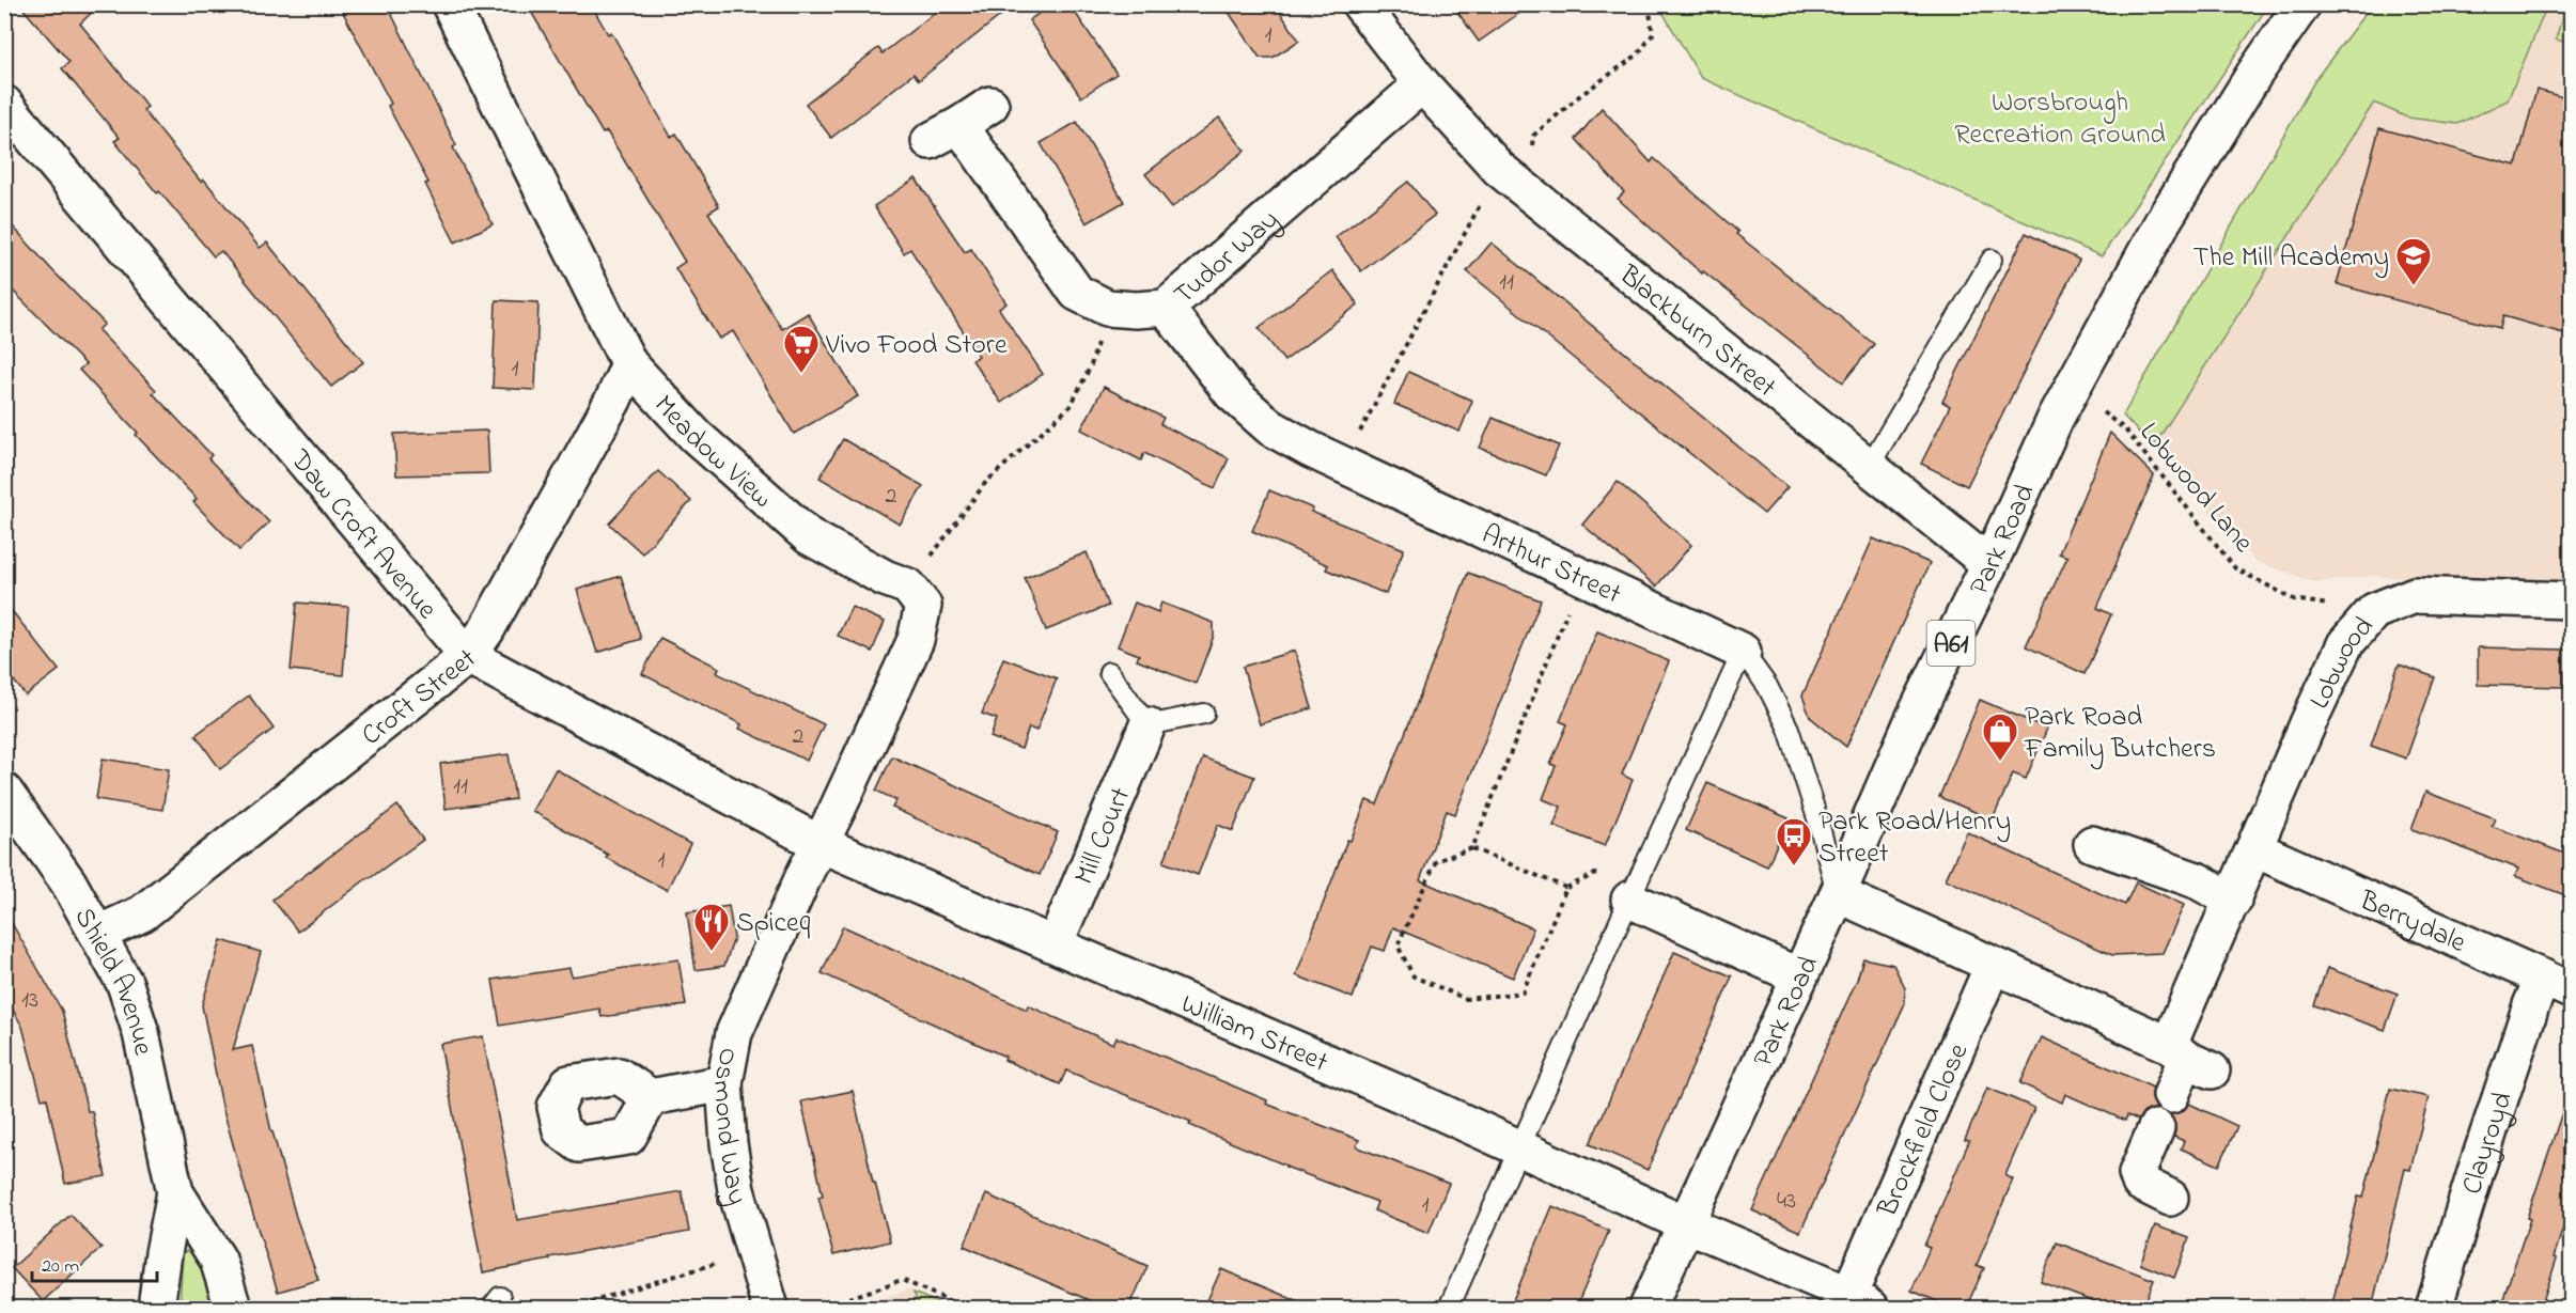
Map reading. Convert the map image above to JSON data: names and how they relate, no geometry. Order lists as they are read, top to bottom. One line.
{"streets":{"main road":["Tudor Way","Blackburn Street","Meadow View","Daw Croft Avenue","Park Road","Arthur Street","A61","Lobwood","Croft Street","Mill Court","Berrydale","Shield Avenue","William Street","Osmond Way","Brockfield Close","Clayroyd"],"path":["Lobwood Lane"]},"crossings":[["Tudor Way","Blackburn Street"],["Tudor Way","Arthur Street"],["Blackburn Street","Park Road"],["Meadow View","Croft Street"],["Lobwood Lane","Park Road"],["Lobwood Lane","Lobwood"],["Daw Croft Avenue","Croft Street"],["Daw Croft Avenue","William Street"],["Daw Croft Avenue","Osmond Way"],["Park Road","Arthur Street"],["Park Road","William Street"],["Park Road","Brockfield Close"],["Lobwood","Berrydale"],["Croft Street","Shield Avenue"],["Mill Court","William Street"],["Berrydale","Clayroyd"],["William Street","Osmond Way"],["William Street","Brockfield Close"]],"parks":["Worsbrough Recreation Ground"],"places":{"school or university":["The Mill Academy"],"supermarket":["Vivo Food Store"],"shop":["Park Road Family Butchers"],"bus stop":["Park Road/Henry Street"],"restaurant":["Spiceq"]},"house_numbers":["1","11","1","2","2","11","1","13","43","1"],"scale_bar":"20 m"}
